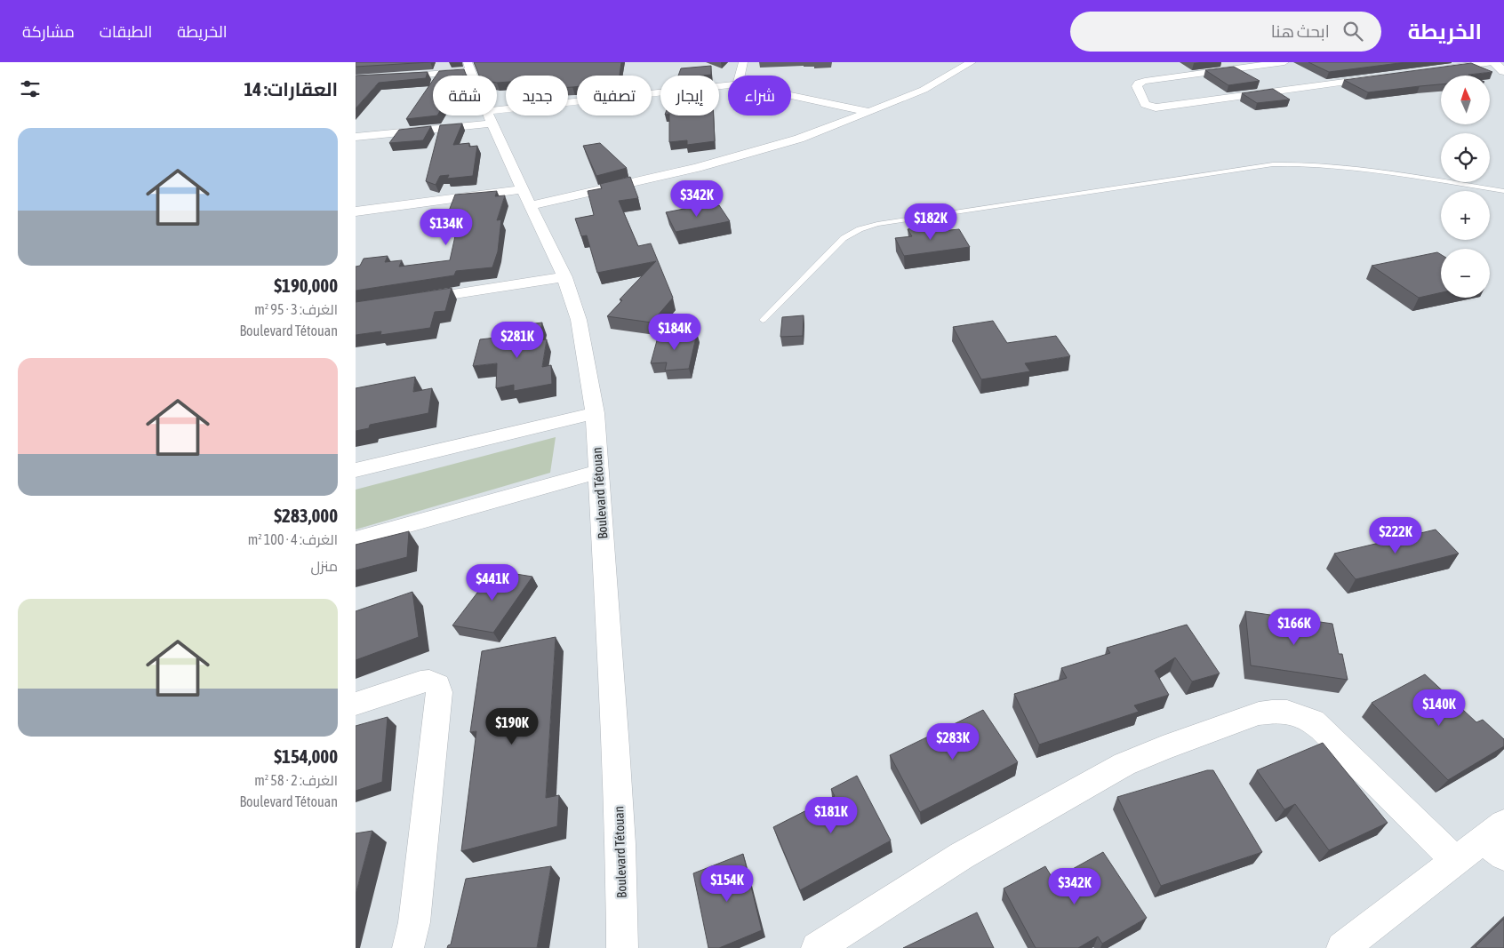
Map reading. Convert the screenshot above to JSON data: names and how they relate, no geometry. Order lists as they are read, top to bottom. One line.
{"streets":{"street":["Boulevard Tétouan"]},"north":"top","page":{"header":"الخريطة","search":"ابحث هنا","nav":["الخريطة","الطبقات","مشاركة"],"heading":"العقارات: 14","map_buttons":["+","−"],"chip":["شراء","إيجار","تصفية","جديد","شقة"],"list":[{"name":"$190,000","note":"الغرف: 3 · 95 m² · Boulevard Tétouan"},{"name":"$283,000","note":"الغرف: 4 · 100 m² · منزل"},{"name":"$154,000","note":"الغرف: 2 · 58 m² · Boulevard Tétouan"}],"price":["$342K","$182K","$134K","$184K","$281K","$222K","$441K","$166K","$140K","$190K","$283K","$181K","$154K","$342K"]}}
